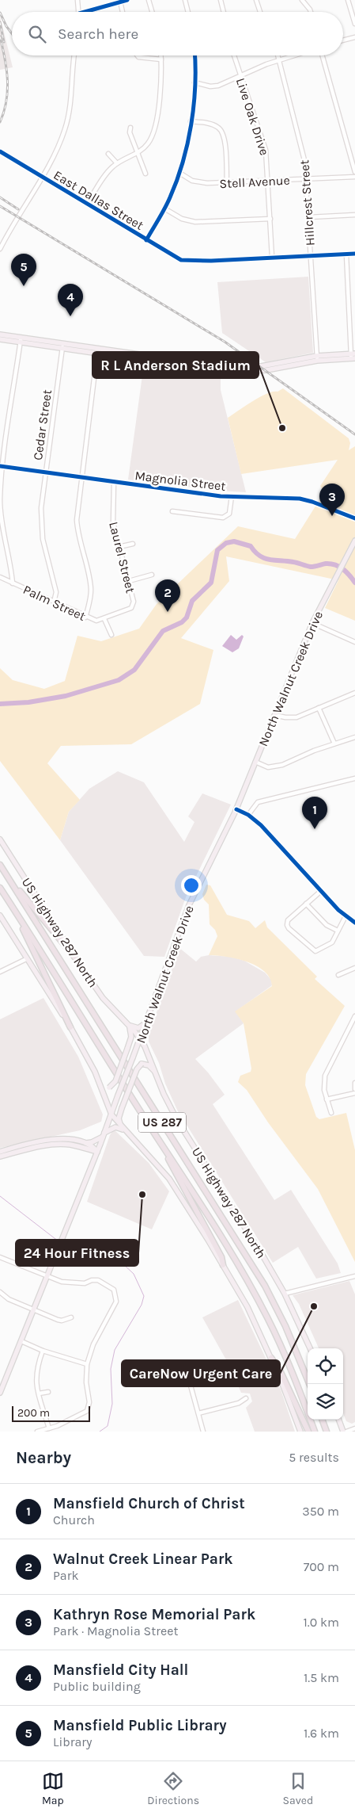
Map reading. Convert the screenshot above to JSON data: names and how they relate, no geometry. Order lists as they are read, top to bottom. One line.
{"streets":{"highway":["US 287"],"main road":["North Walnut Creek Drive","US Highway 287 North"],"street":["Live Oak Drive","Stell Avenue","East Dallas Street","Hillcrest Street","Cedar Street","Magnolia Street","Laurel Street","Palm Street"]},"crossings":[["Live Oak Drive","Stell Avenue"],["Live Oak Drive","East Dallas Street"],["Stell Avenue","Hillcrest Street"],["East Dallas Street","Hillcrest Street"],["Cedar Street","Magnolia Street"],["Cedar Street","Palm Street"],["Magnolia Street","Laurel Street"],["Laurel Street","Palm Street"],["North Walnut Creek Drive","US Highway 287 North"]],"places":["R L Anderson Stadium","24 Hour Fitness","CareNow Urgent Care"],"scale_bar":"200 m","page":{"search":"Search here","pins":["5","4","3","2","1"],"scale":"200 m","heading":["Nearby","5 results"],"list":[{"mark":"1","name":"Mansfield Church of Christ","note":"Church","value":"350 m"},{"mark":"2","name":"Walnut Creek Linear Park","note":"Park","value":"700 m"},{"mark":"3","name":"Kathryn Rose Memorial Park","note":"Park · Magnolia Street","value":"1.0 km"},{"mark":"4","name":"Mansfield City Hall","note":"Public building","value":"1.5 km"},{"mark":"5","name":"Mansfield Public Library","note":"Library","value":"1.6 km"}],"nav":["Map","Directions","Saved"]}}
